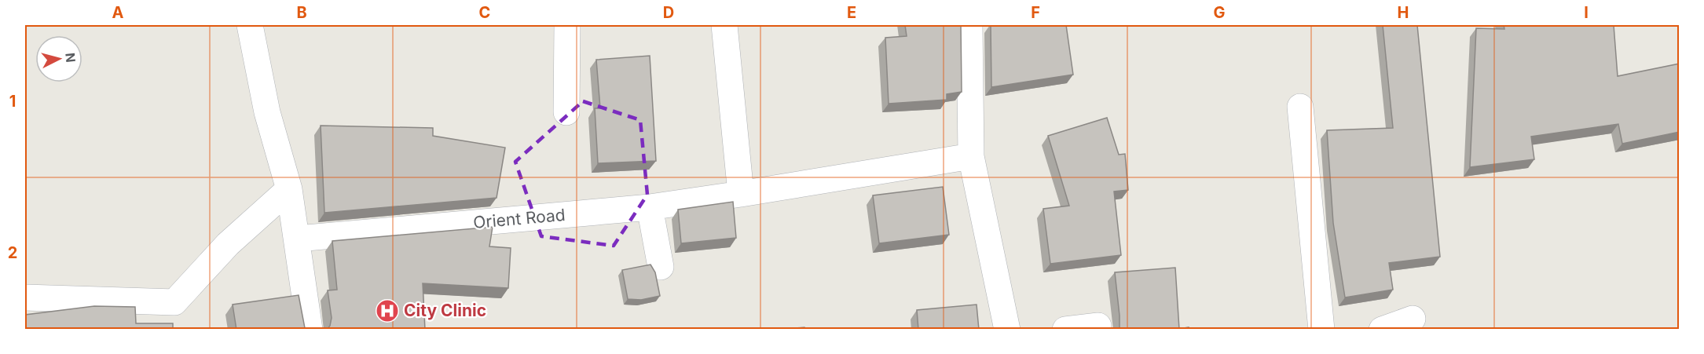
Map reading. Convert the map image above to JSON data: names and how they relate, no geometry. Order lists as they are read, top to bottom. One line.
{"streets":{"street":["Orient Road"]},"places":{"hospital":["City Clinic"]},"north":"right","grid":{"columns":["A","B","C","D","E","F","G","H","I"],"rows":["1","2"]}}
